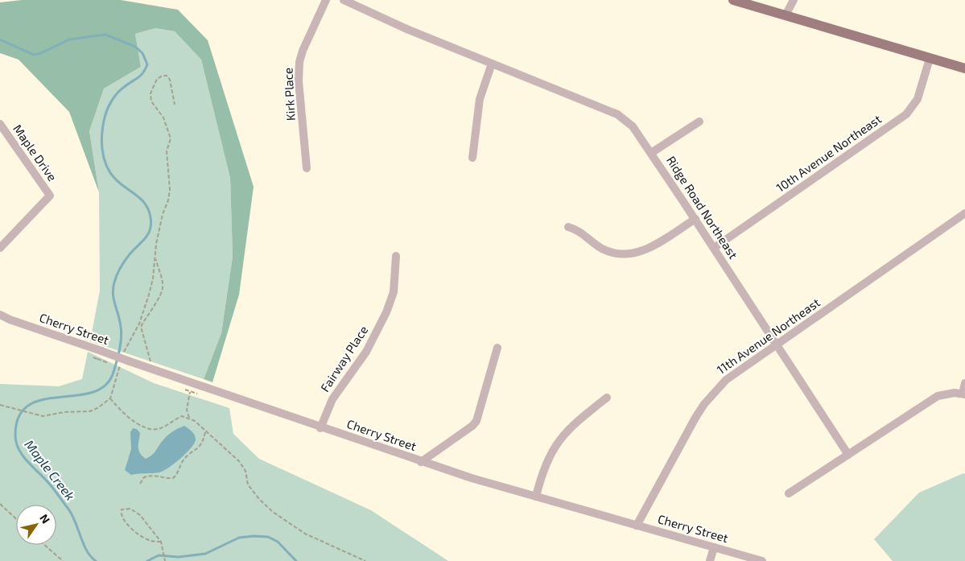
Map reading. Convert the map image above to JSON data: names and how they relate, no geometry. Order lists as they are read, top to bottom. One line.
{"streets":{"street":["Kirk Place","Maple Drive","10th Avenue Northeast","Ridge Road Northeast","Cherry Street","11th Avenue Northeast","Fairway Place"]},"crossings":[["10th Avenue Northeast","Ridge Road Northeast"],["Ridge Road Northeast","11th Avenue Northeast"],["Cherry Street","11th Avenue Northeast"],["Cherry Street","Fairway Place"]],"water":["Maple Creek"],"north":"top right"}
